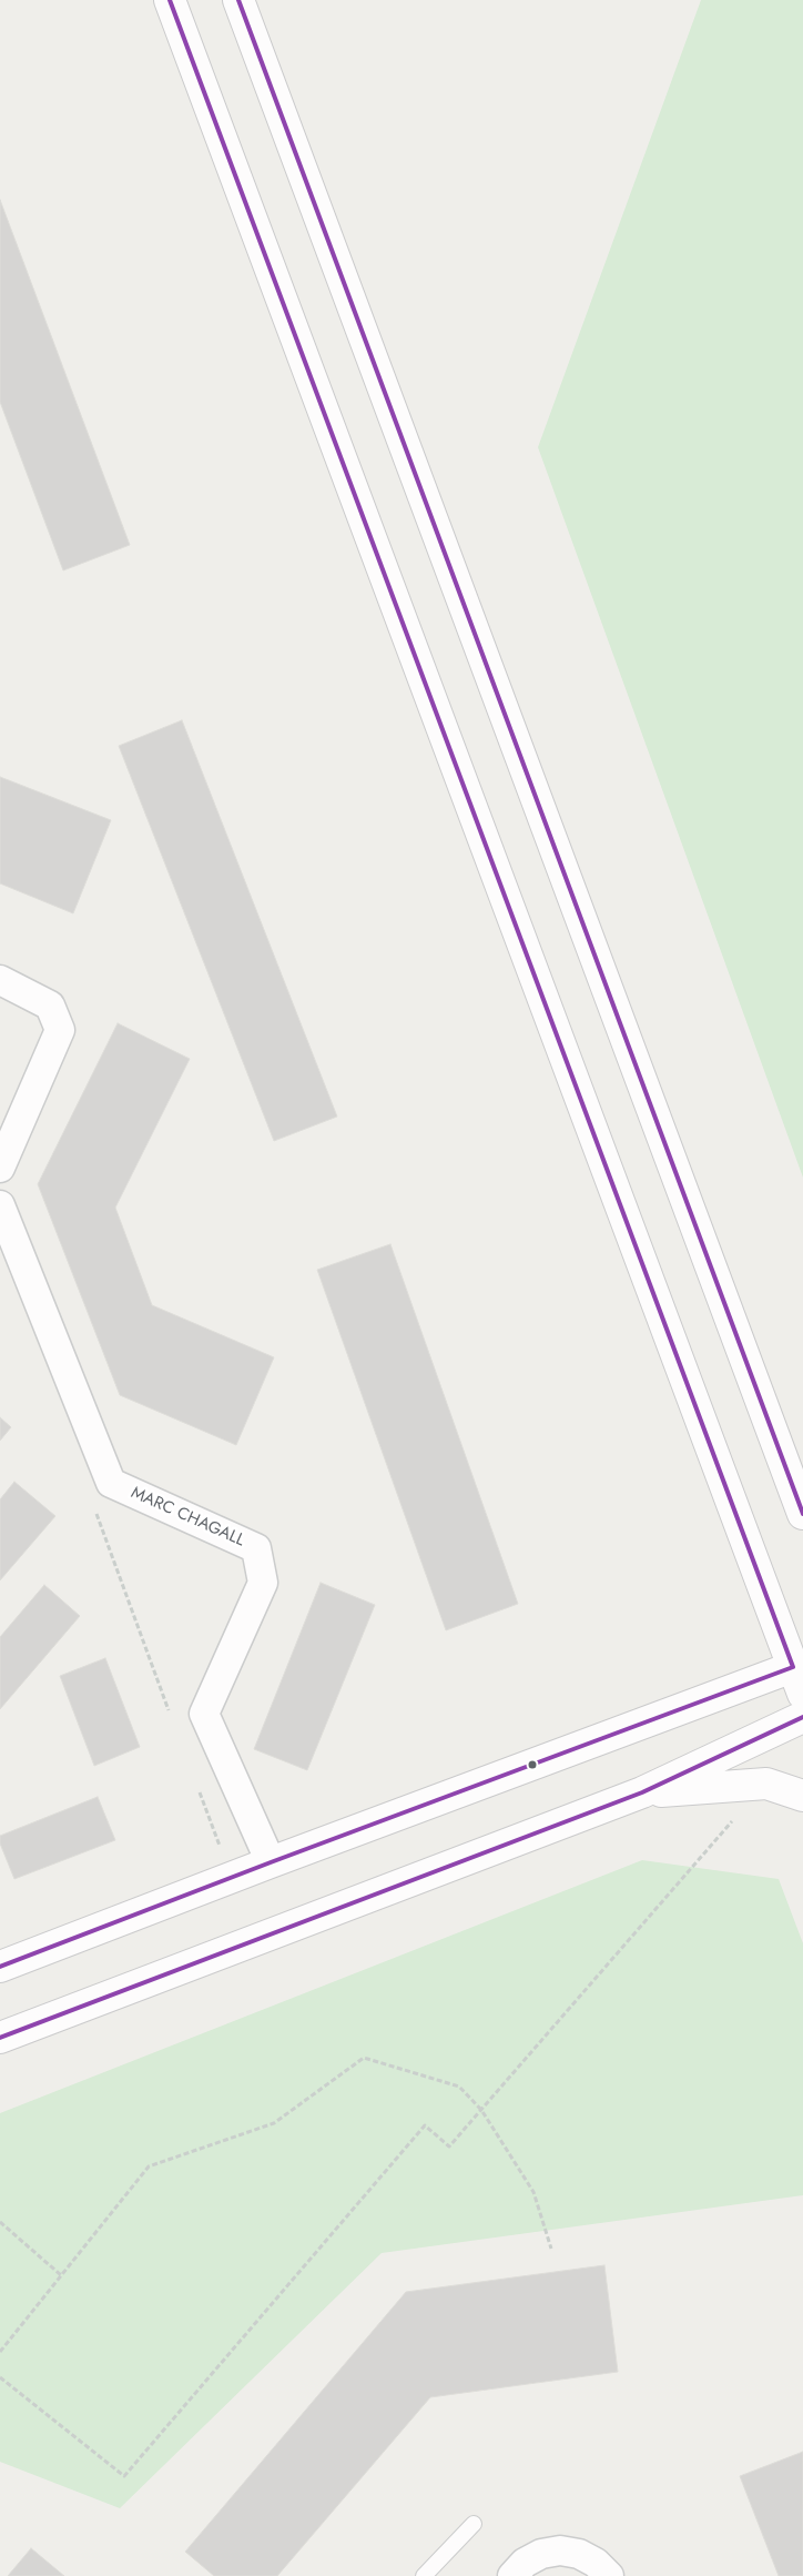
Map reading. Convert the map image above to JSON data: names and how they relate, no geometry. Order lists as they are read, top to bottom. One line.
{"streets":{"street":["MARC CHAGALL"]}}
